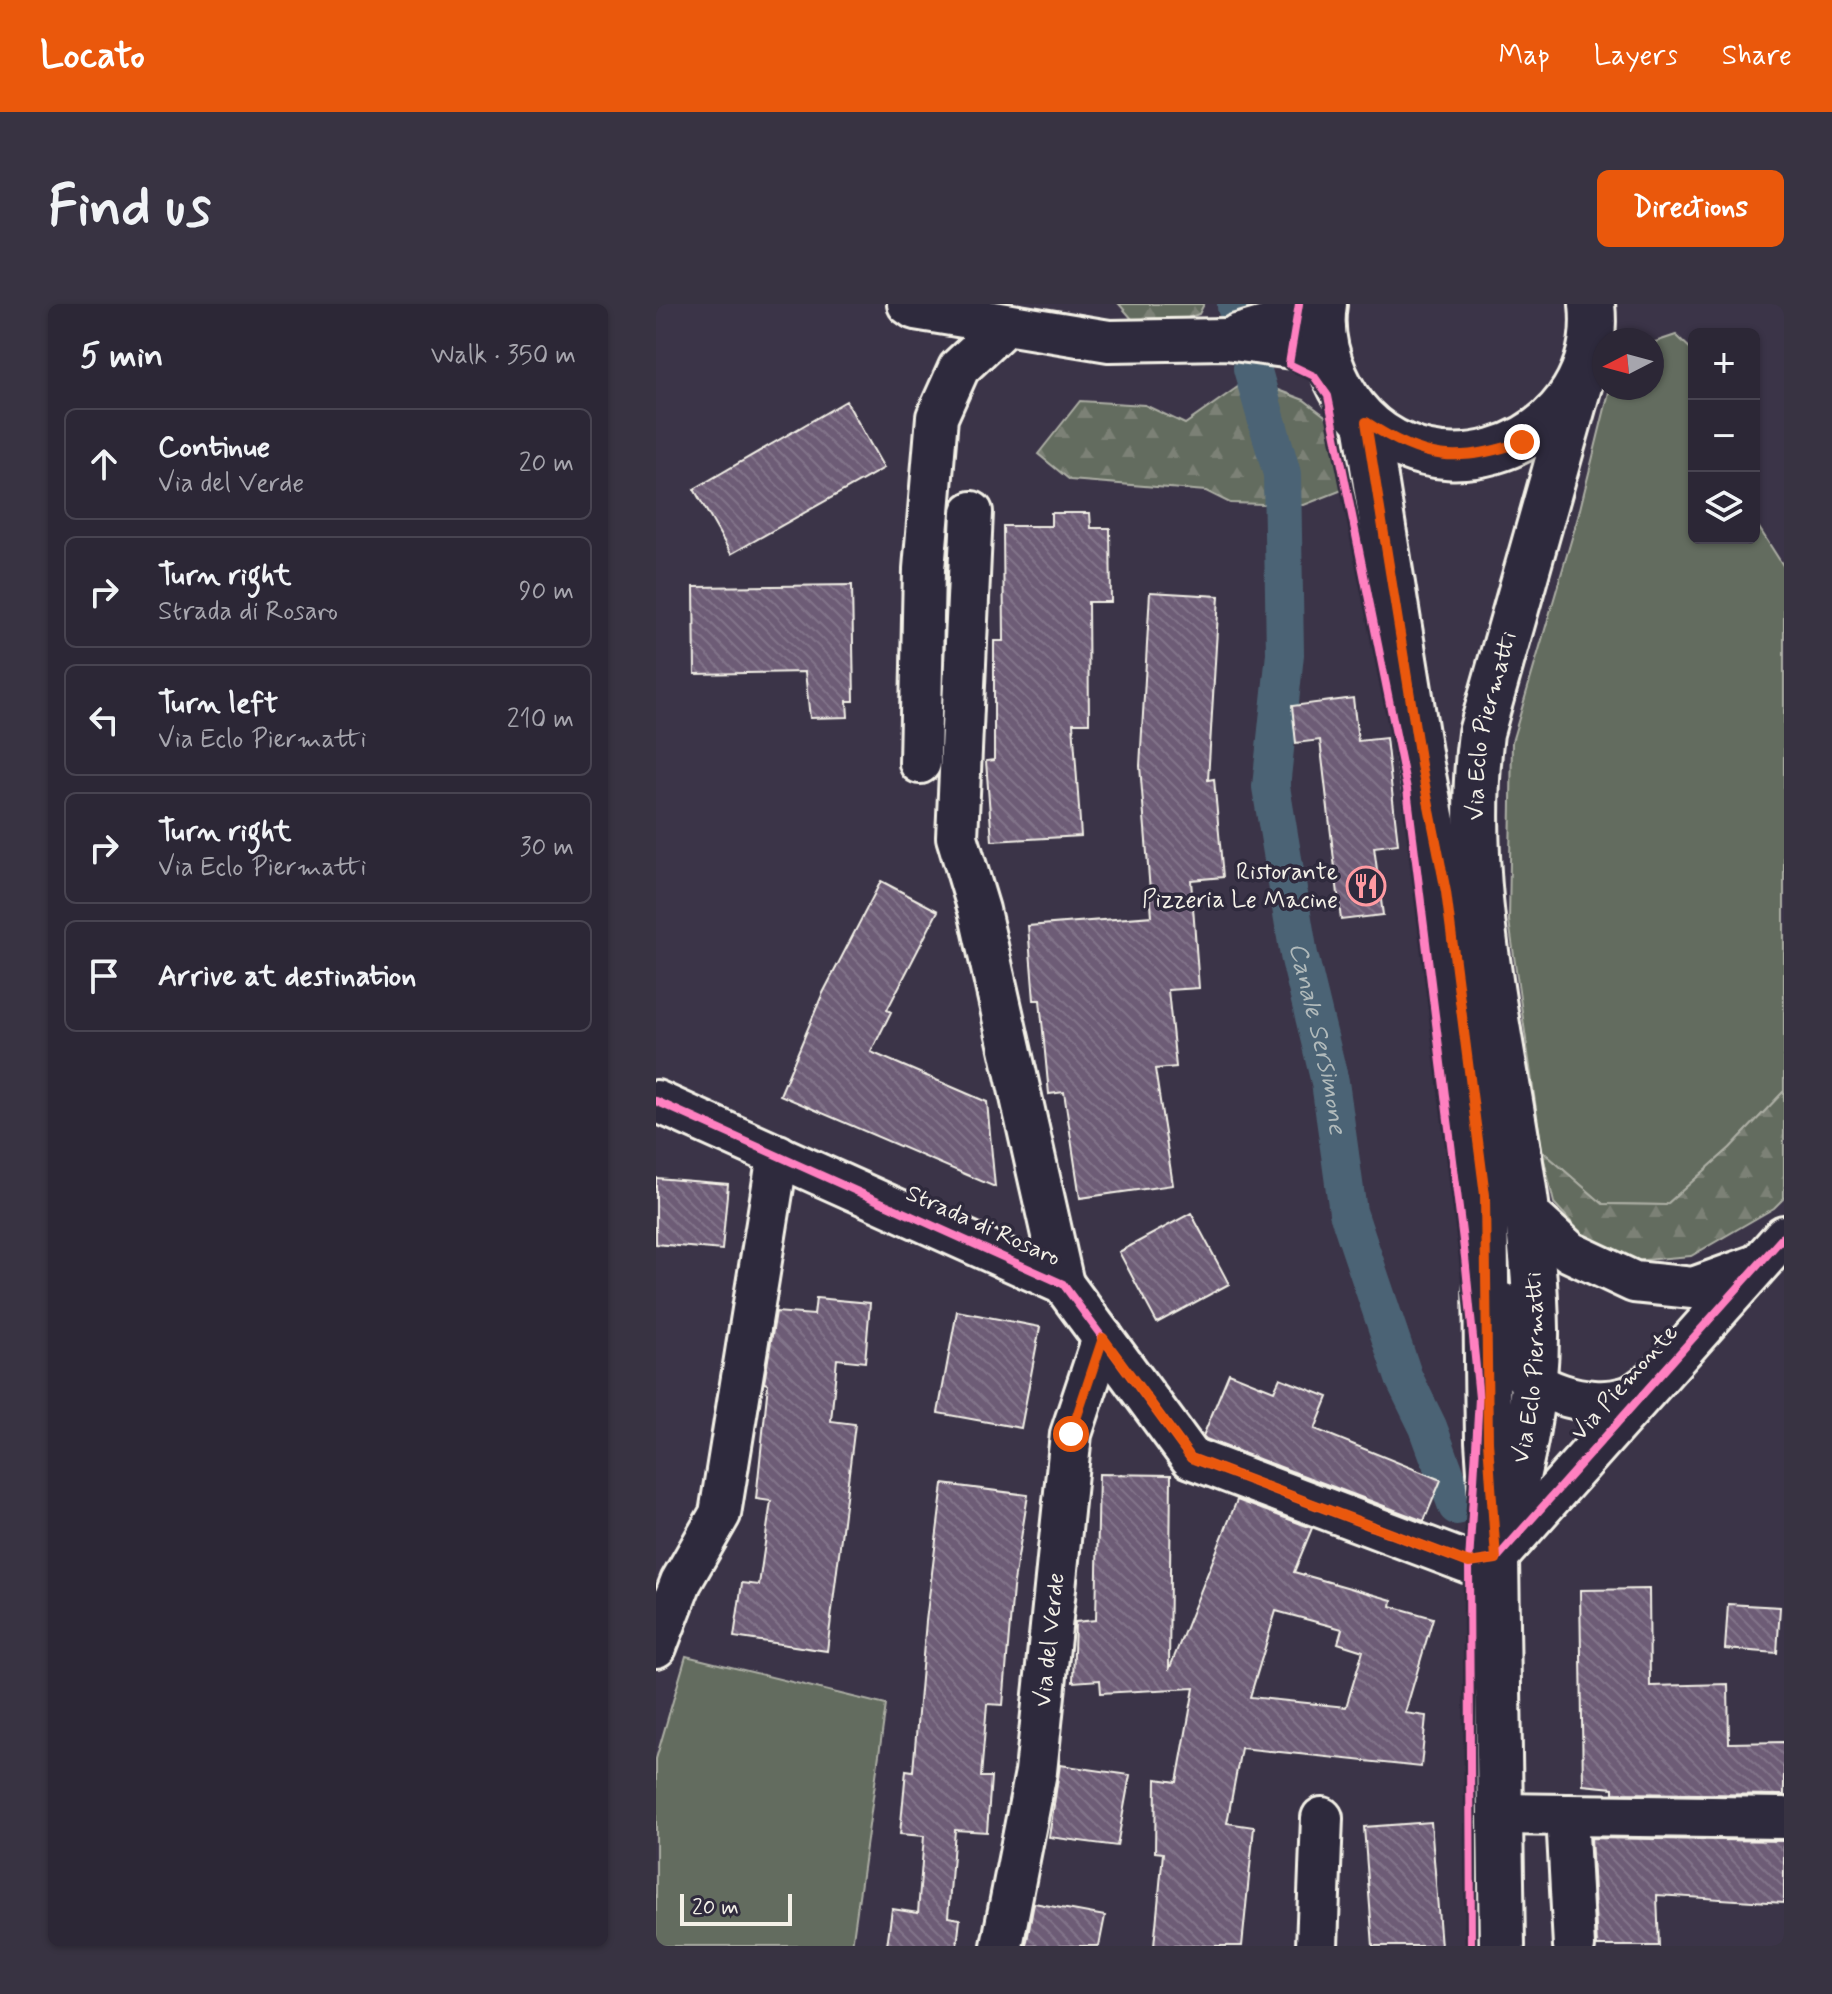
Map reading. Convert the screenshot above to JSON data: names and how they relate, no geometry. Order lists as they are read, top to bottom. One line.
{"streets":{"main road":["Via Eclo Piermatti"],"street":["Strada di Rosaro","Via Piemonte","Via del Verde"]},"crossings":[["Via Eclo Piermatti","Strada di Rosaro"],["Via Eclo Piermatti","Via Piemonte"],["Strada di Rosaro","Via Piemonte"],["Strada di Rosaro","Via del Verde"]],"water":["Canale Sersimone"],"places":{"restaurant":["Ristorante Pizzeria Le Macine"]},"scale_bar":"20 m","north":"left","page":{"header":"Locato","nav":["Map","Layers","Share"],"buttons":"Directions","title":"Find us","heading":["5 min","Walk · 350 m"],"map_buttons":["+","−"],"list":[["Continue","Via del Verde","20 m"],["Turn right","Strada di Rosaro","90 m"],["Turn left","Via Eclo Piermatti","210 m"],["Turn right","Via Eclo Piermatti","30 m"],"Arrive at destination"],"scale":"20 m"}}
